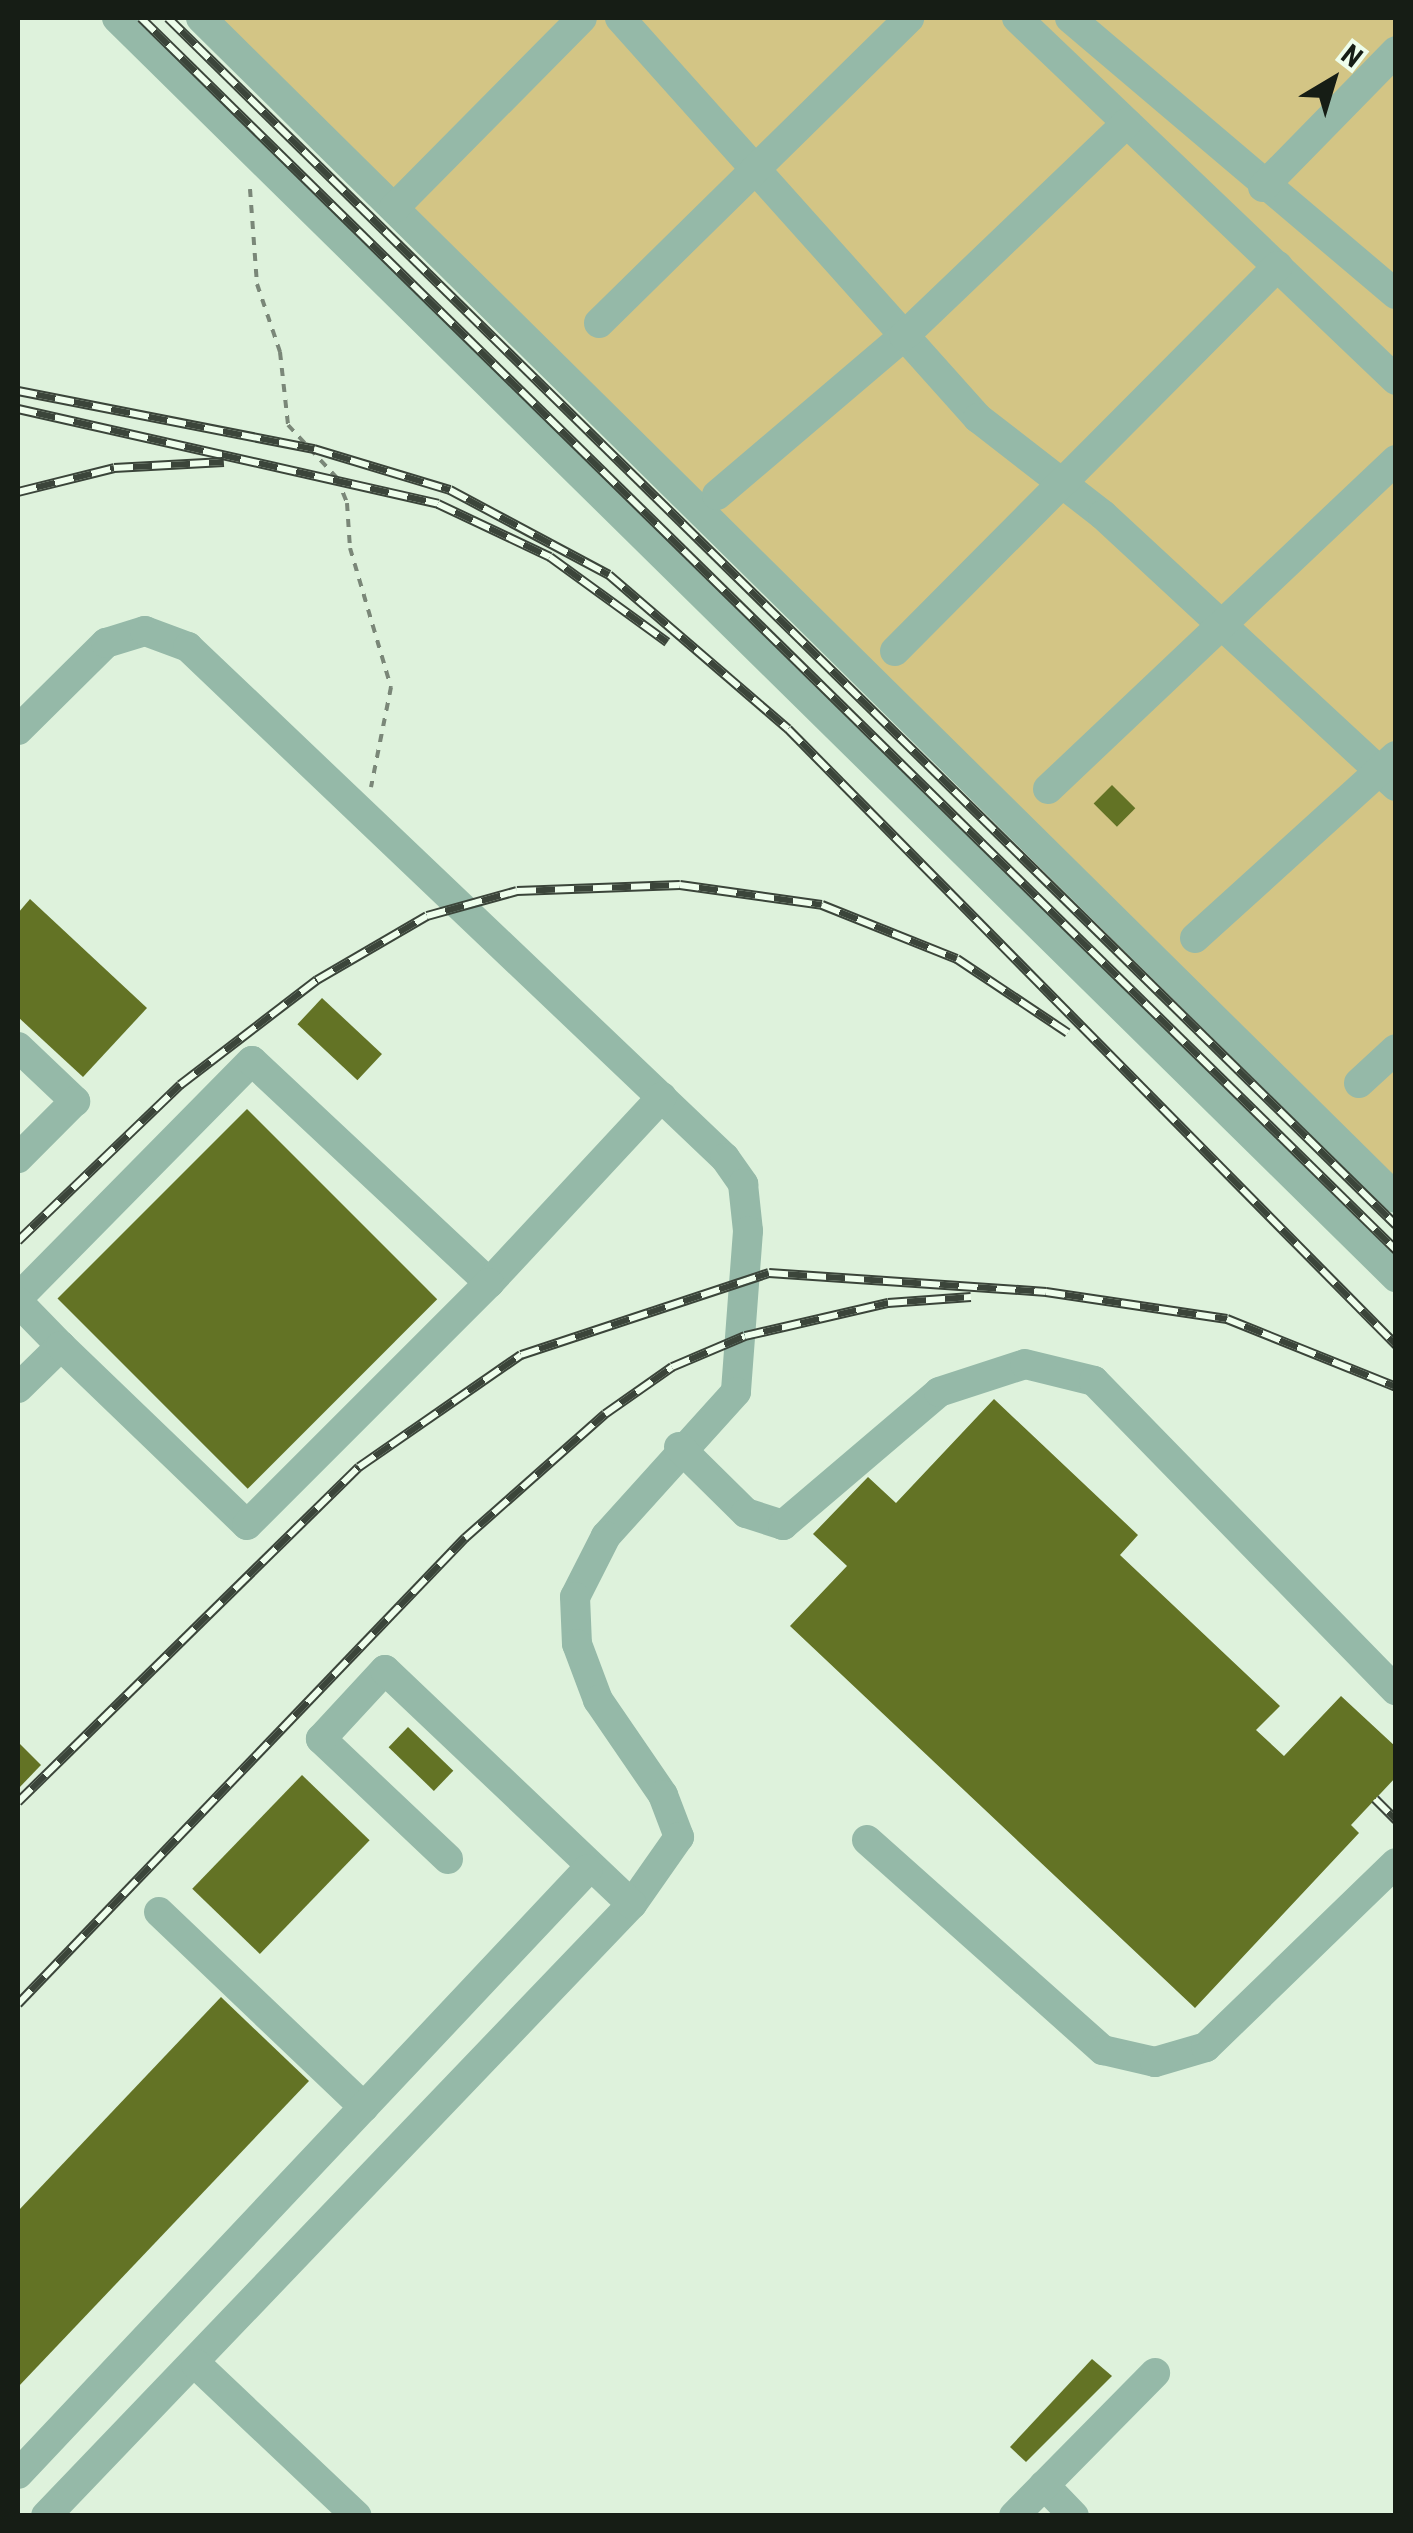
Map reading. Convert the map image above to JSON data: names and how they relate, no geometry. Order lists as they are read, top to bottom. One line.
{"north":"top right"}
